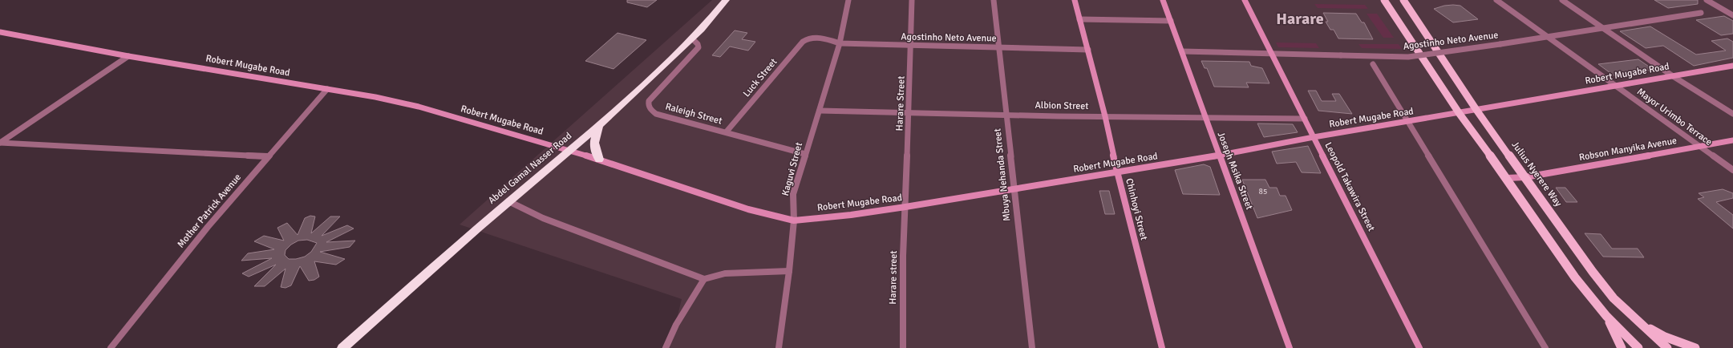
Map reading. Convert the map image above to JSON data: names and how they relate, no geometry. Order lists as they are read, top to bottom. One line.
{"streets":{"highway":["Abdel Gamal Nasser Road"],"main road":["Robert Mugabe Road","Robson Manyika Avenue","Joseph Msika Street","Julius Nyerere Way","Leopold Takawira Street","Chinhoyi Street"],"street":["Agostinho Neto Avenue","Luck Street","Harare Street","Albion Street","Raleigh Street","Mayor Urimbo Terrace","Kaguvi Street","Mbuya Nehanda Street","Mother Patrick Avenue","Harare street"]},"crossings":[["Agostinho Neto Avenue","Luck Street"],["Agostinho Neto Avenue","Harare Street"],["Agostinho Neto Avenue","Mayor Urimbo Terrace"],["Agostinho Neto Avenue","Kaguvi Street"],["Agostinho Neto Avenue","Joseph Msika Street"],["Agostinho Neto Avenue","Mbuya Nehanda Street"],["Agostinho Neto Avenue","Leopold Takawira Street"],["Agostinho Neto Avenue","Chinhoyi Street"],["Robert Mugabe Road","Harare Street"],["Robert Mugabe Road","Mayor Urimbo Terrace"],["Robert Mugabe Road","Abdel Gamal Nasser Road"],["Robert Mugabe Road","Kaguvi Street"],["Robert Mugabe Road","Joseph Msika Street"],["Robert Mugabe Road","Julius Nyerere Way"],["Robert Mugabe Road","Mbuya Nehanda Street"],["Robert Mugabe Road","Leopold Takawira Street"],["Robert Mugabe Road","Chinhoyi Street"],["Robert Mugabe Road","Mother Patrick Avenue"],["Robert Mugabe Road","Harare street"],["Luck Street","Raleigh Street"],["Harare Street","Albion Street"],["Harare Street","Harare street"],["Albion Street","Kaguvi Street"],["Albion Street","Joseph Msika Street"],["Albion Street","Mbuya Nehanda Street"],["Albion Street","Leopold Takawira Street"],["Albion Street","Chinhoyi Street"],["Raleigh Street","Abdel Gamal Nasser Road"],["Raleigh Street","Kaguvi Street"],["Mayor Urimbo Terrace","Robson Manyika Avenue"],["Robson Manyika Avenue","Julius Nyerere Way"]],"districts":["Harare"],"house_numbers":["85"]}
